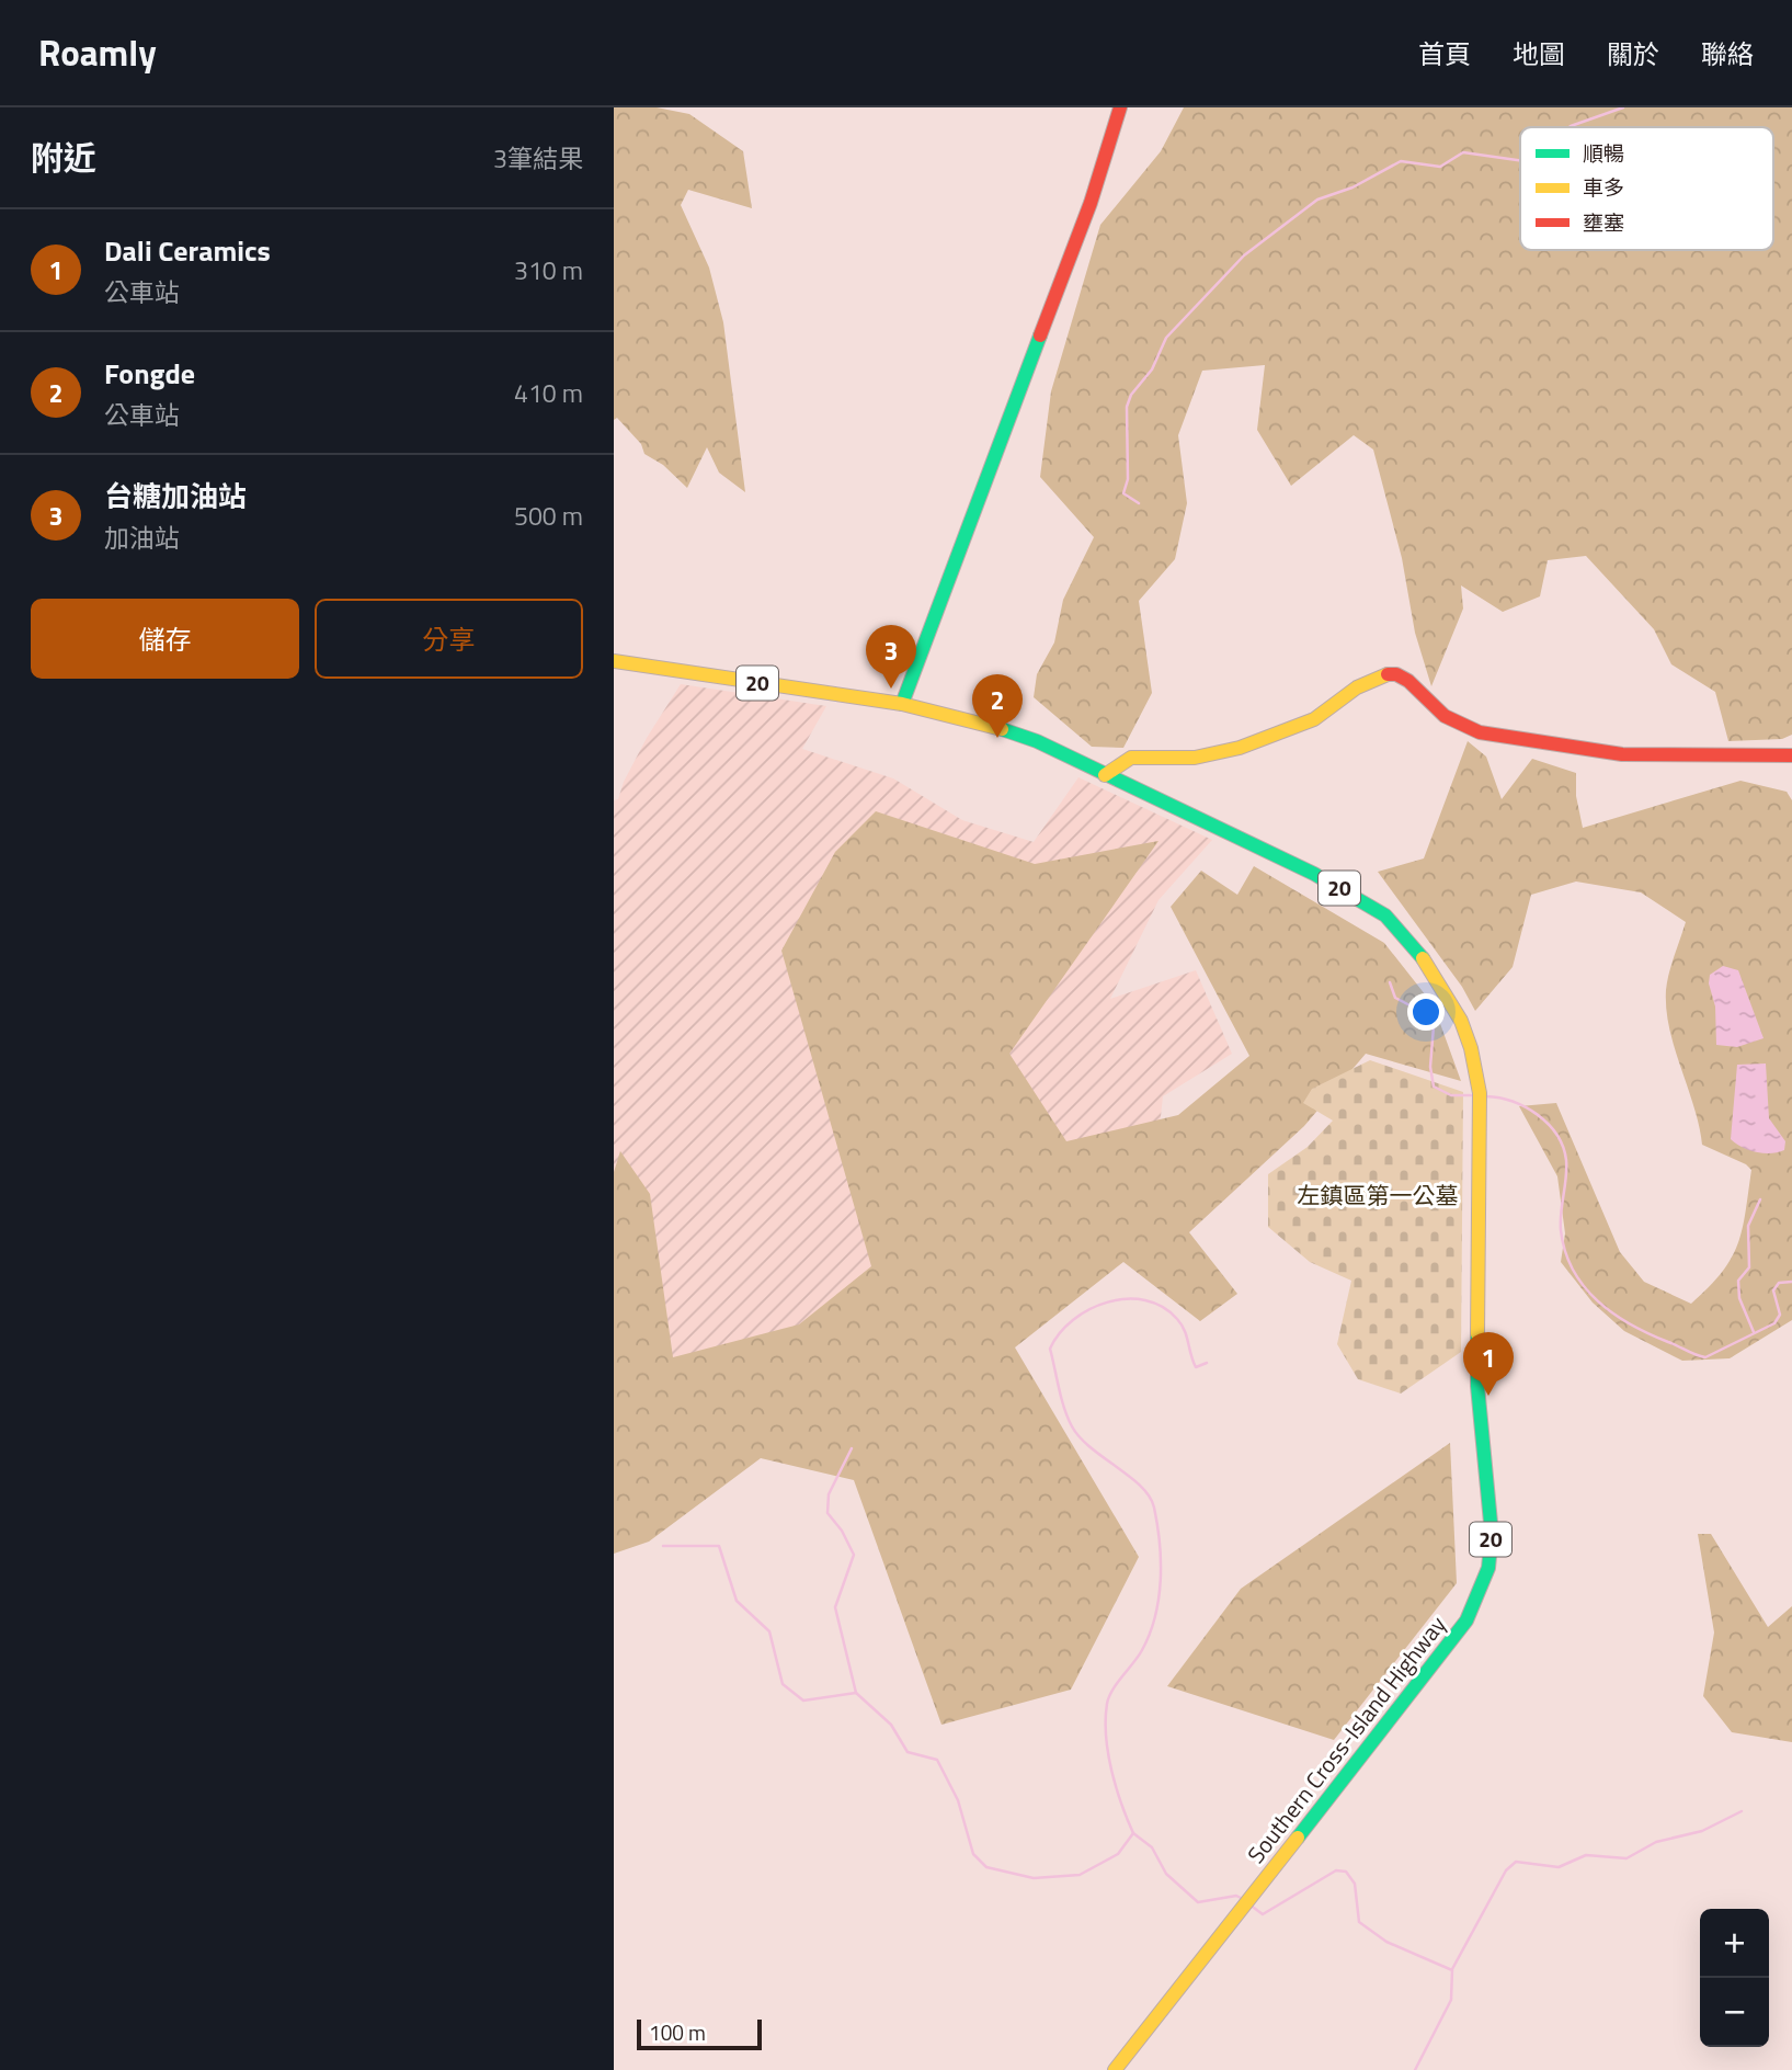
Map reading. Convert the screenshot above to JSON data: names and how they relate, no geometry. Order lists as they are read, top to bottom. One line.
{"streets":{"main road":["20","Southern Cross-Island Highway"]},"parks":["左鎮區第一公墓"],"legend":["順暢","車多","壅塞"],"scale_bar":"100 m","page":{"header":"Roamly","nav":["首頁","地圖","關於","聯絡"],"heading":["附近","3筆結果"],"list":[{"mark":"1","name":"Dali Ceramics","note":"公車站","value":"310 m"},{"mark":"2","name":"Fongde","note":"公車站","value":"410 m"},{"mark":"3","name":"台糖加油站","note":"加油站","value":"500 m"}],"buttons":["儲存","分享"],"pins":["3","2","1"],"map_buttons":["+","−"],"scale":"100 m"}}
